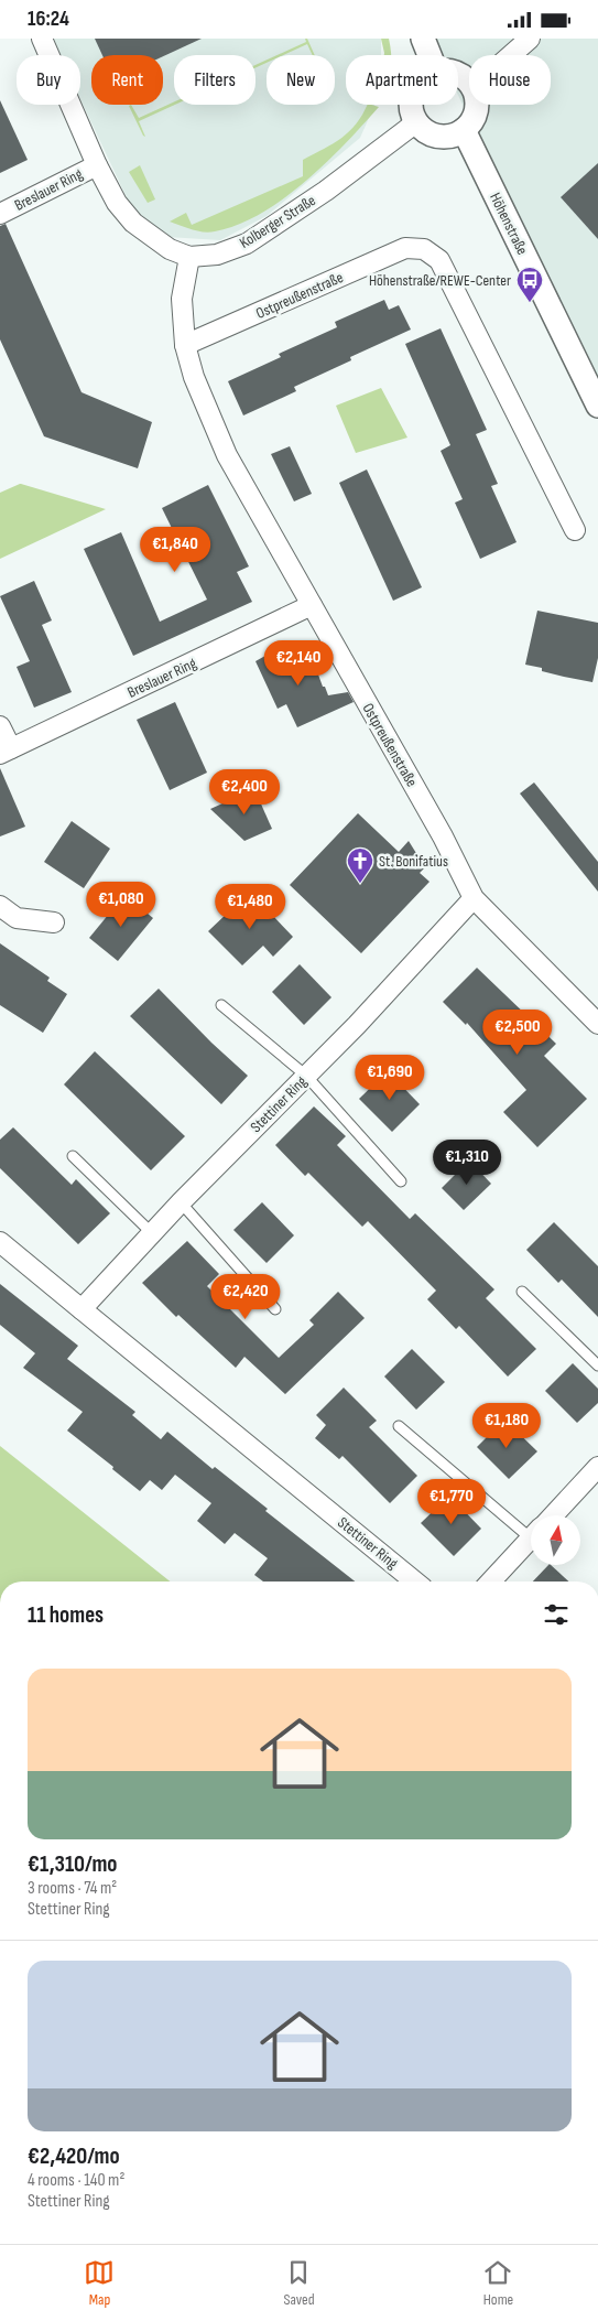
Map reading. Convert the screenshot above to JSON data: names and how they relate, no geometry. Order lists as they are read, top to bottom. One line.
{"streets":{"street":["Breslauer Ring","Kolberger Straße","Höhenstraße","Ostpreußenstraße","Stettiner Ring"]},"crossings":[["Breslauer Ring","Kolberger Straße"],["Breslauer Ring","Ostpreußenstraße"],["Kolberger Straße","Ostpreußenstraße"],["Ostpreußenstraße","Stettiner Ring"]],"places":{"bus stop":["Höhenstraße/REWE-Center"],"church":["St. Bonifatius"]},"north":"top","page":{"status":"16:24","chip":["Buy","Rent","Filters","New","Apartment","House"],"price":["€1,840","€2,140","€2,400","€1,080","€1,480","€2,500","€1,690","€1,310","€2,420","€1,180","€1,770"],"heading":"11 homes","list":[{"name":"€1,310/mo","note":"3 rooms · 74 m² · Stettiner Ring"},{"name":"€2,420/mo","note":"4 rooms · 140 m² · Stettiner Ring"}],"tabs":["Map","Saved","Home"]}}
